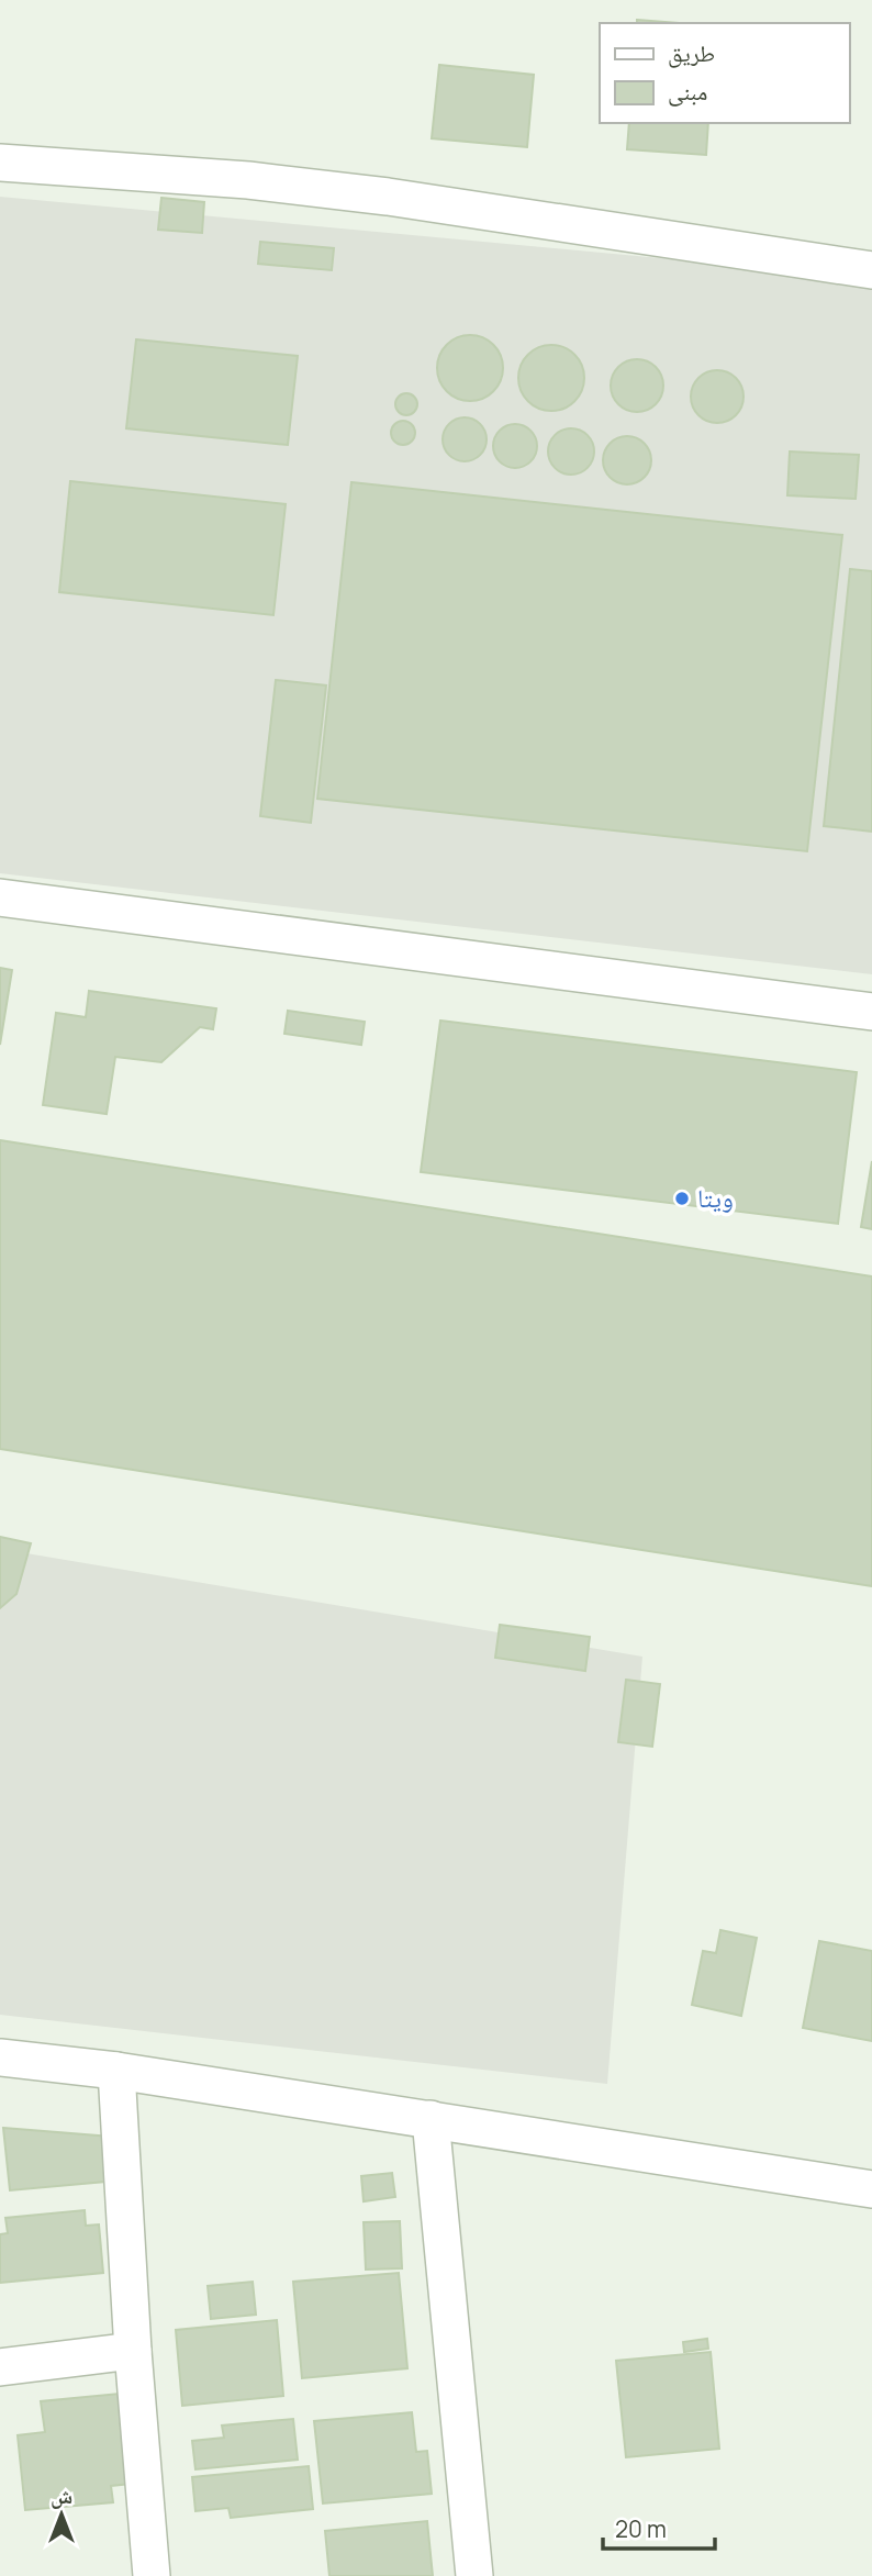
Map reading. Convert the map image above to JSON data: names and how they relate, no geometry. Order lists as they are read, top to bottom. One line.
{"places":["ويتا"],"legend":["طريق","مبنى"],"scale_bar":"20 m","north":"top"}
